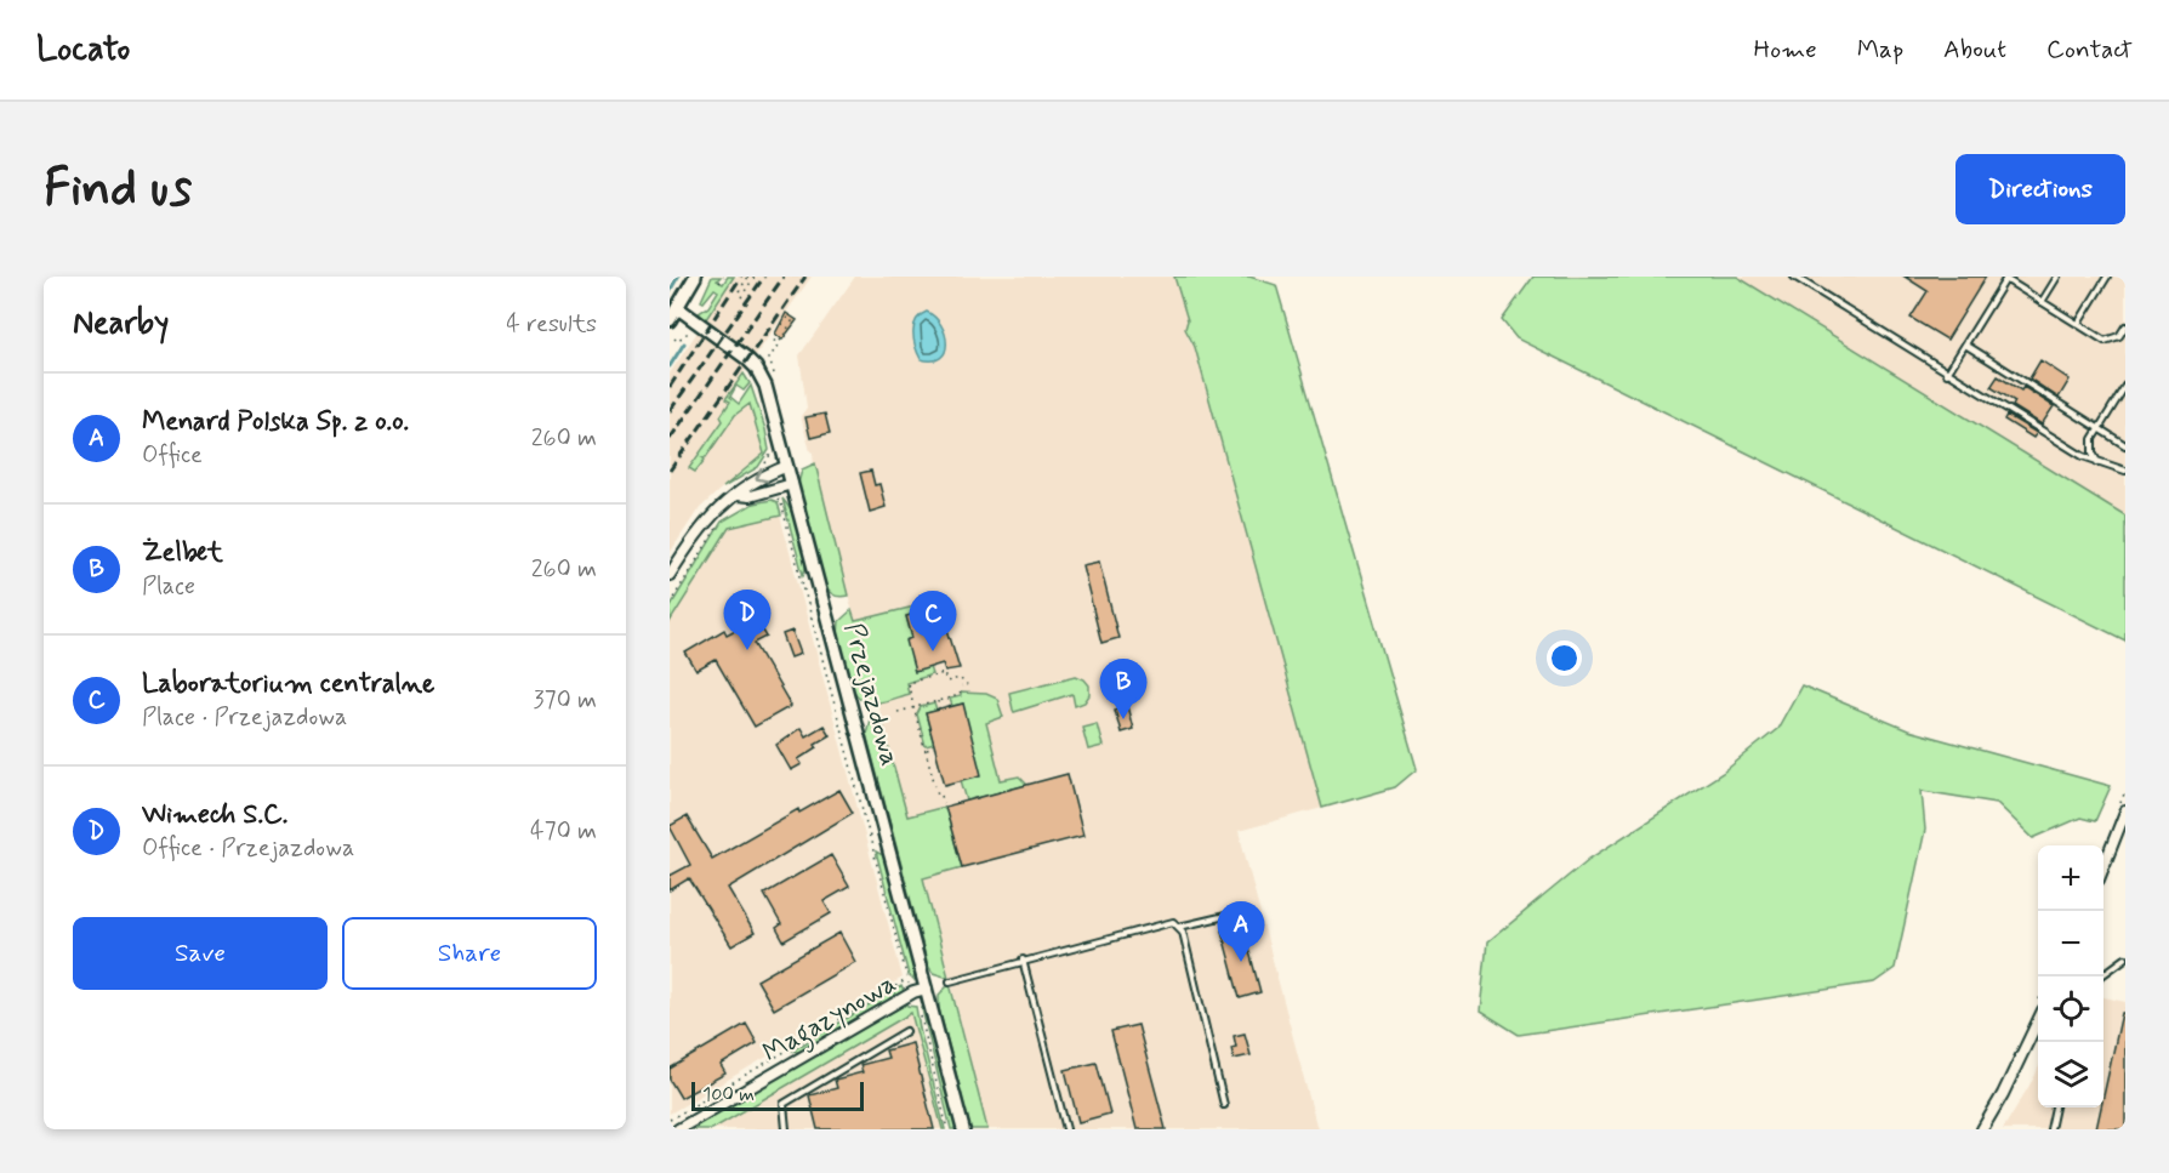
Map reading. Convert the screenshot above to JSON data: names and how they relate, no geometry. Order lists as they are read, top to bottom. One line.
{"streets":{"street":["Przejazdowa","Magazynowa"]},"crossings":[["Przejazdowa","Magazynowa"]],"scale_bar":"100 m","page":{"header":"Locato","nav":["Home","Map","About","Contact"],"buttons":["Directions",["Save","Share"]],"title":"Find us","heading":["Nearby","4 results"],"list":[{"mark":"A","name":"Menard Polska Sp. z o.o.","note":"Office","value":"260 m"},{"mark":"B","name":"Żelbet","note":"Place","value":"260 m"},{"mark":"C","name":"Laboratorium centralne","note":"Place · Przejazdowa","value":"370 m"},{"mark":"D","name":"Wimech S.C.","note":"Office · Przejazdowa","value":"470 m"}],"pins":["D","C","B","A"],"map_buttons":["+","−"],"scale":"100 m"}}
